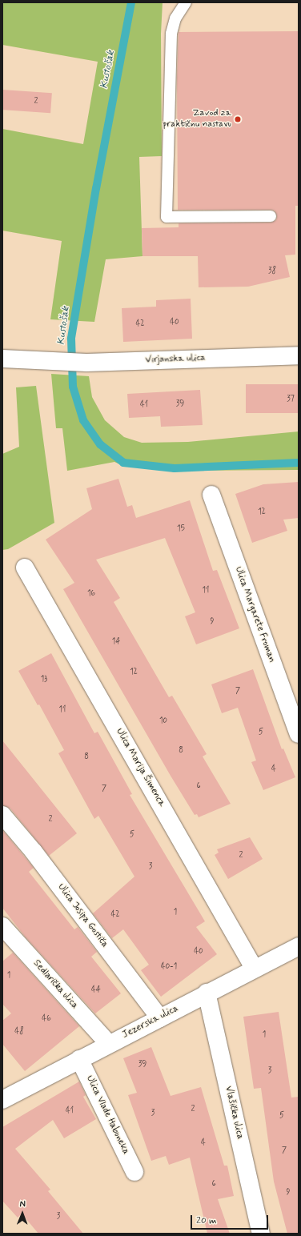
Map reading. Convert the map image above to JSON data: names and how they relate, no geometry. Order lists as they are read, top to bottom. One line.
{"streets":{"street":["Virjanska ulica","Ulica Margarete Froman","Ulica Marija Šimenca","Ulica Josipa Gostiča","Sedlarička ulica","Jezerska ulica","Vlašička ulica","Ulica Vlade Habuneka"]},"crossings":[["Ulica Marija Šimenca","Jezerska ulica"],["Ulica Josipa Gostiča","Jezerska ulica"],["Sedlarička ulica","Jezerska ulica"],["Jezerska ulica","Vlašička ulica"],["Jezerska ulica","Ulica Vlade Habuneka"]],"water":["Kustošak"],"places":["Zavod za praktičnu nastavu"],"house_numbers":["2","38","40","42","37","39","41","12","15","11","16","9","14","12","13","7","11","10","5","8","8","4","6","7","2","5","2","3","1","42","40","40-1","1","44","46","48","1","39","3","2","41","3","5","4","7","6","9","3"],"scale_bar":"20 m","north":"top"}
